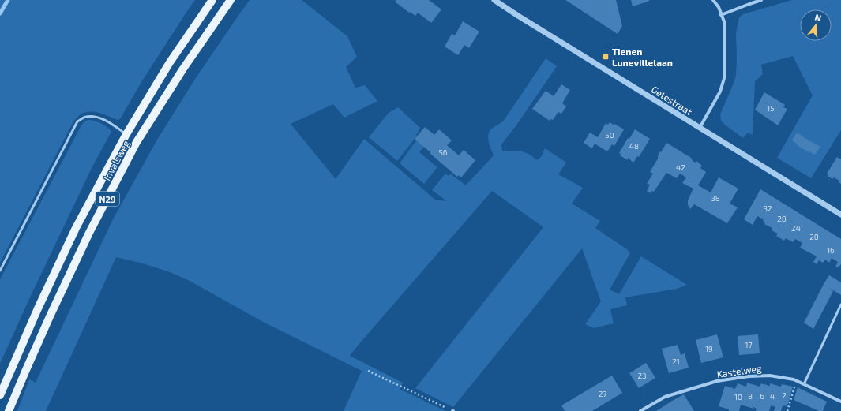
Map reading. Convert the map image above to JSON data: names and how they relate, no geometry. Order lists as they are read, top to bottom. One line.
{"streets":{"main road":["Invalsweg","N29"],"street":["Getestraat","Kastelweg"]},"places":{"transit":["Tienen Lunevillelaan"]},"house_numbers":["15","50","48","56","42","38","32","28","24","20","16","17","19","21","23","27","2","8","6","4","10"],"north":"top"}
